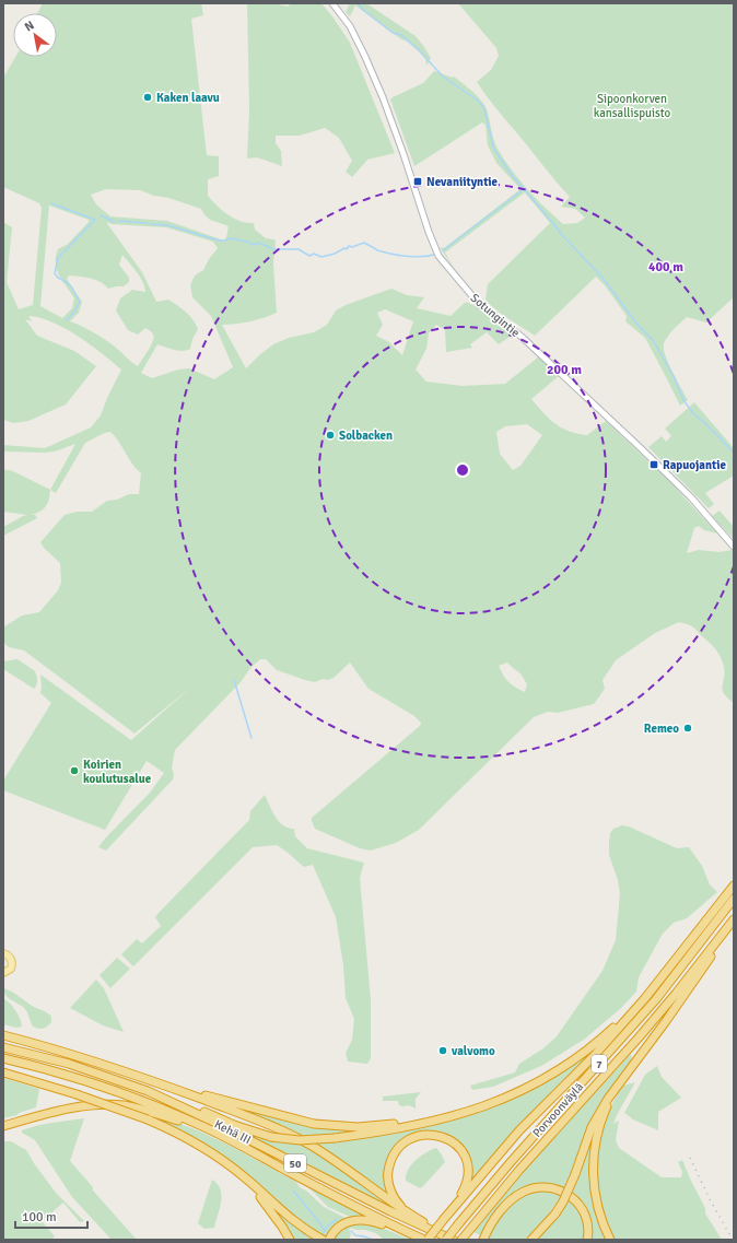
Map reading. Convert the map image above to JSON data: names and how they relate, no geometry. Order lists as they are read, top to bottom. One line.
{"streets":{"highway":["7","Porvoonväylä","Kehä III","50"],"street":["Sotungintie"]},"crossings":[["Porvoonväylä","Kehä III"]],"parks":["Sipoonkorven kansallispuisto"],"places":{"other":["Kaken laavu","Solbacken","Remeo","Koirien koulutusalue","valvomo"],"transit":["Nevaniityntie","Rapuojantie"]},"scale_bar":"100 m","north":"top left","rings":["400 m","200 m"]}
